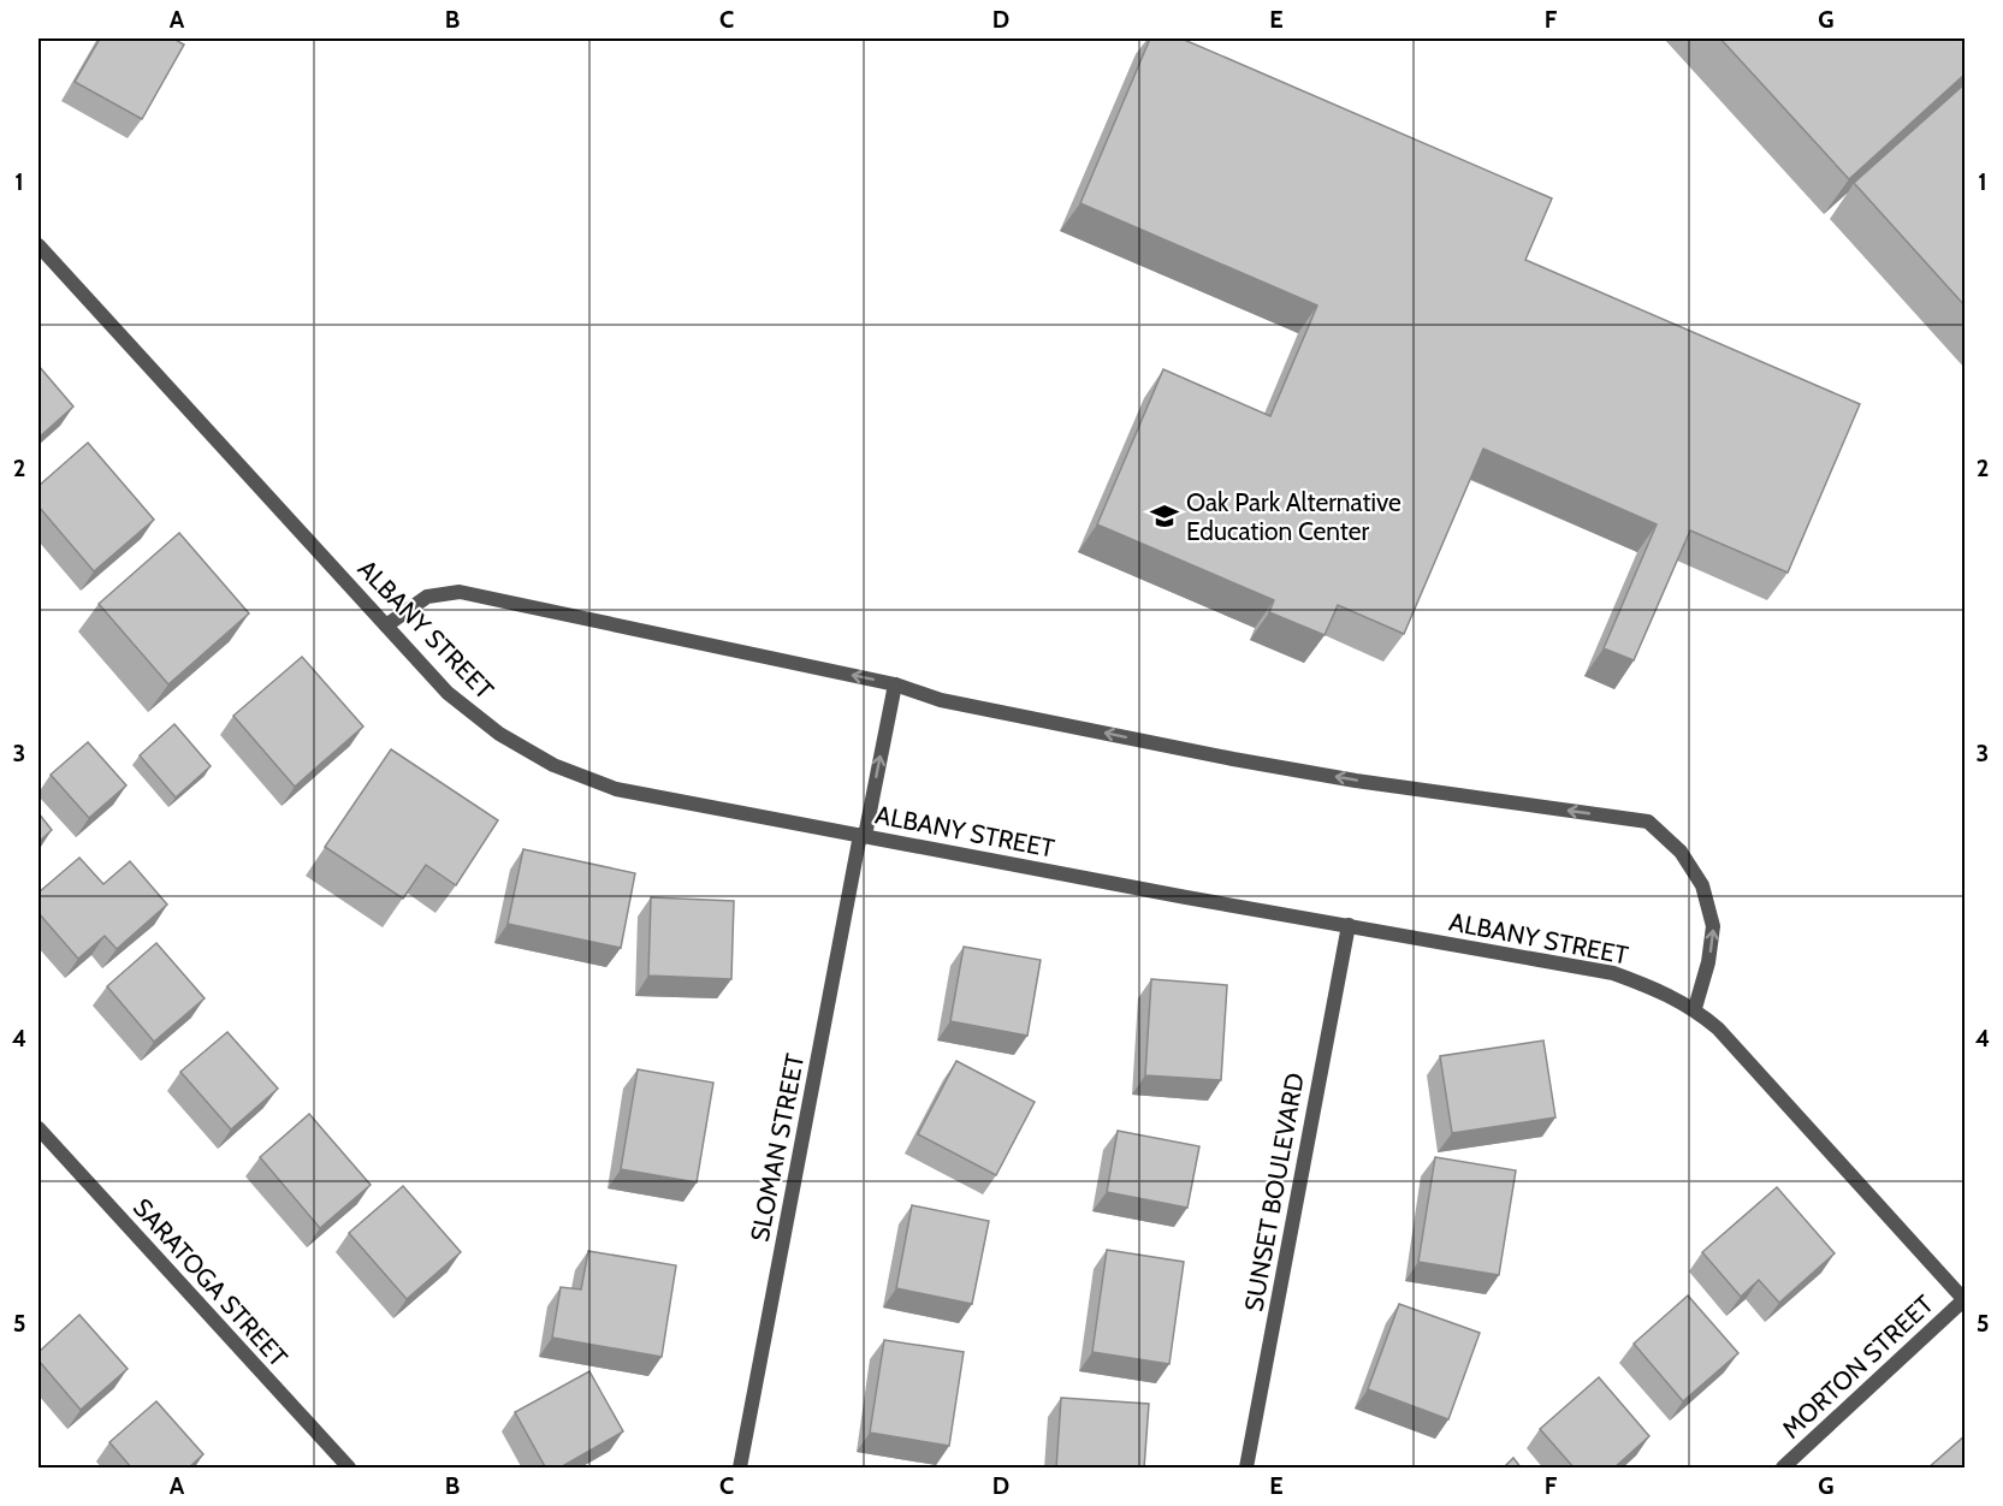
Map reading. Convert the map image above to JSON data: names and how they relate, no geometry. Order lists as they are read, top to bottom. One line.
{"streets":{"street":["ALBANY STREET","SLOMAN STREET","SUNSET BOULEVARD","SARATOGA STREET","MORTON STREET"]},"crossings":[["ALBANY STREET","SLOMAN STREET"],["ALBANY STREET","SUNSET BOULEVARD"],["ALBANY STREET","MORTON STREET"]],"places":{"school or university":["Oak Park Alternative Education Center"]},"grid":{"columns":["A","B","C","D","E","F","G"],"rows":["1","2","3","4","5"]}}
